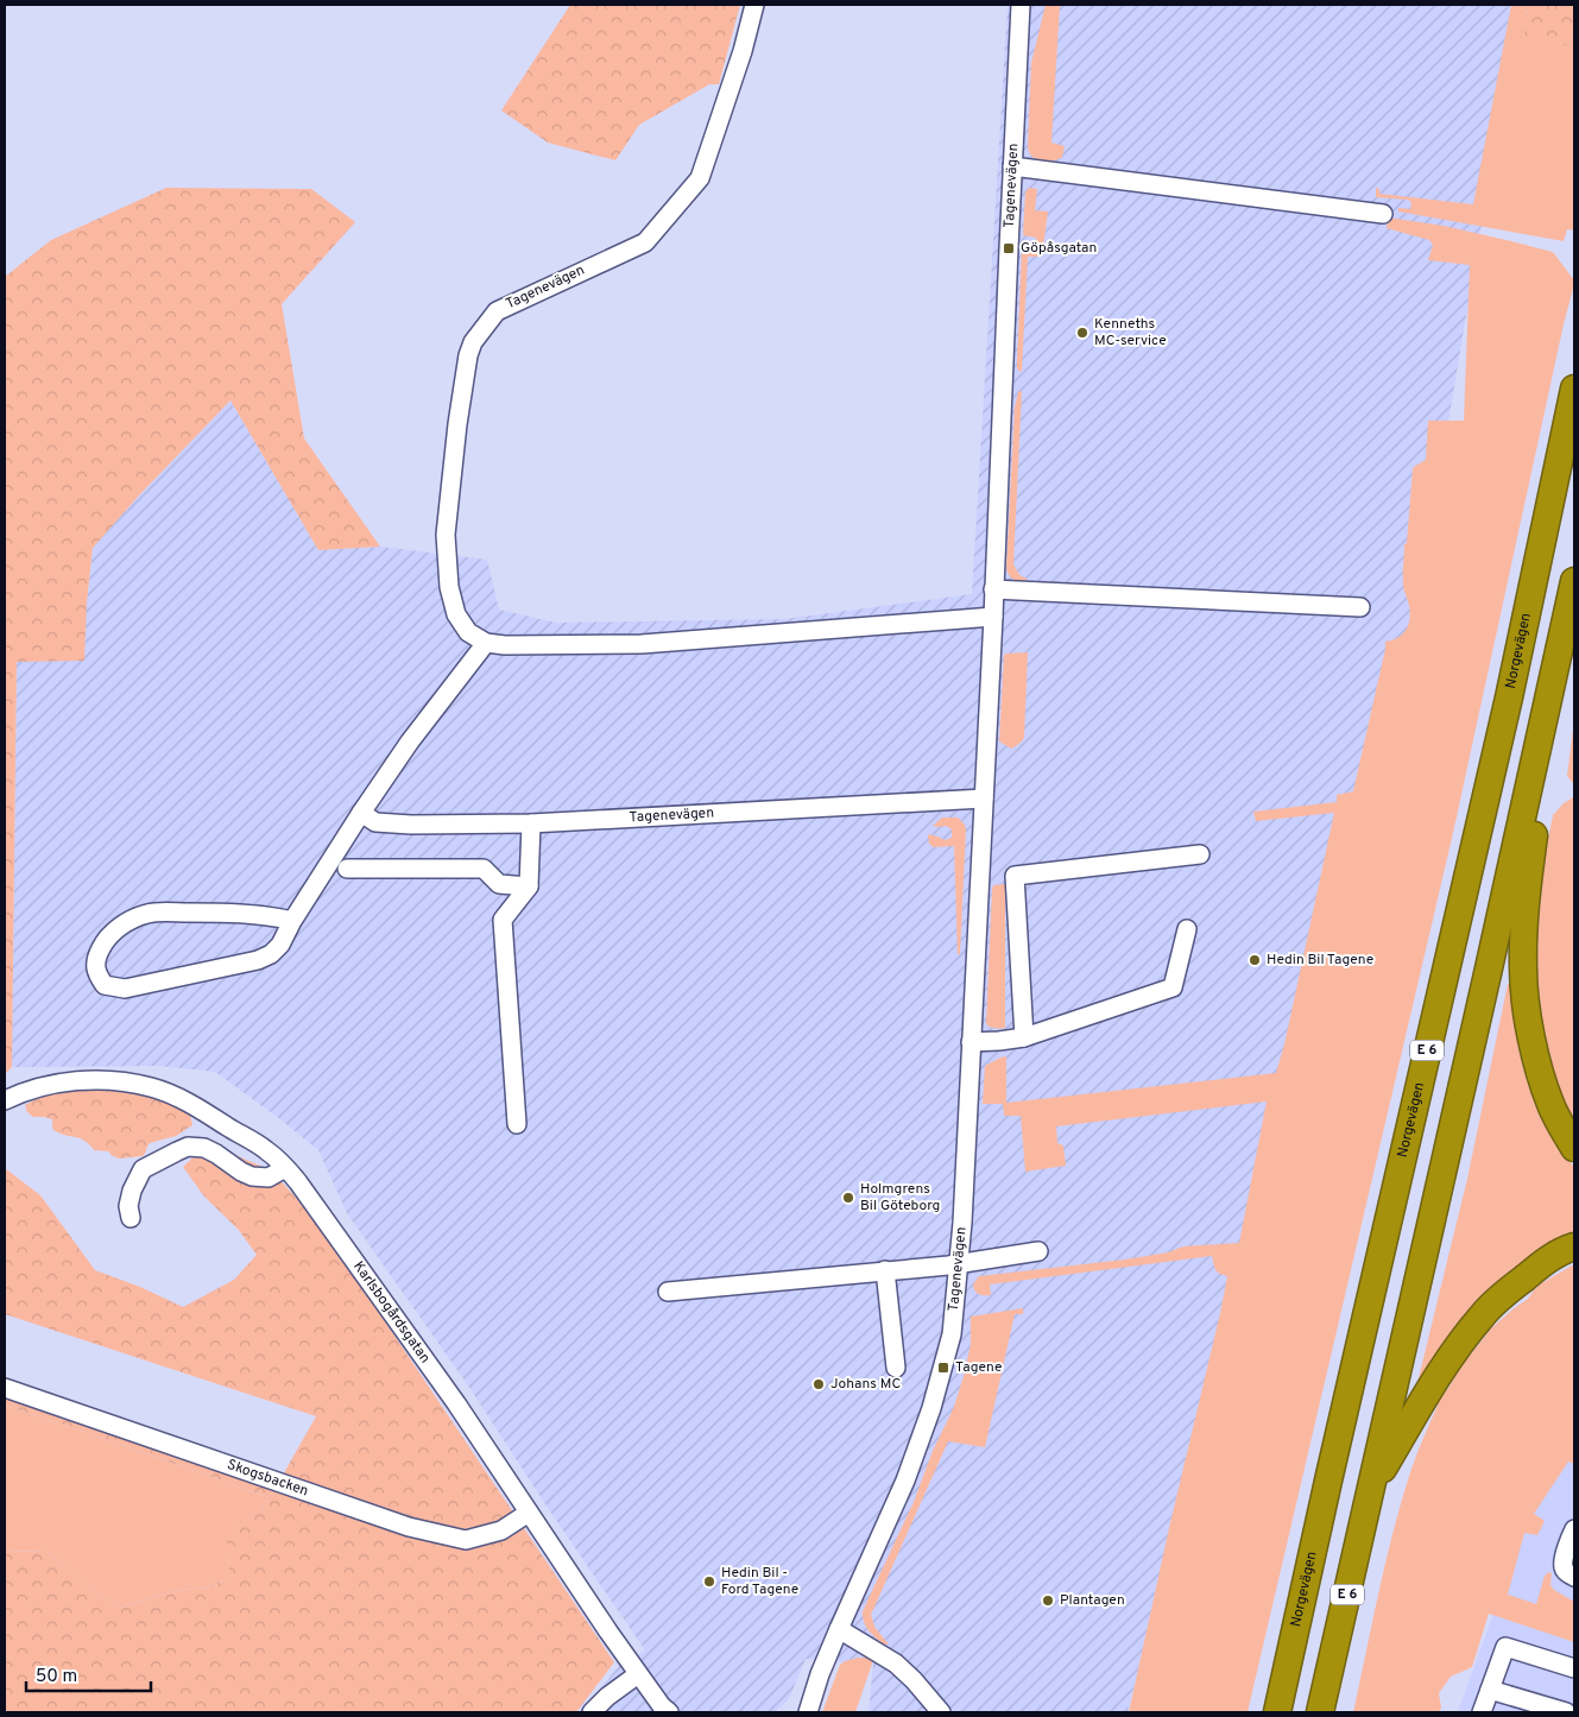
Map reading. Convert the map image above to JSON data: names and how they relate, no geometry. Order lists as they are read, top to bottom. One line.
{"streets":{"highway":["Norgevägen","E 6"],"street":["Tagenevägen","Karlsbogårdsgatan","Skogsbacken"]},"crossings":[["Karlsbogårdsgatan","Skogsbacken"]],"places":{"transit":["Göpåsgatan","Tagene"],"other":["Kenneths MC-service","Hedin Bil Tagene","Holmgrens Bil Göteborg","Johans MC","Hedin Bil - Ford Tagene","Plantagen"]},"scale_bar":"50 m"}
